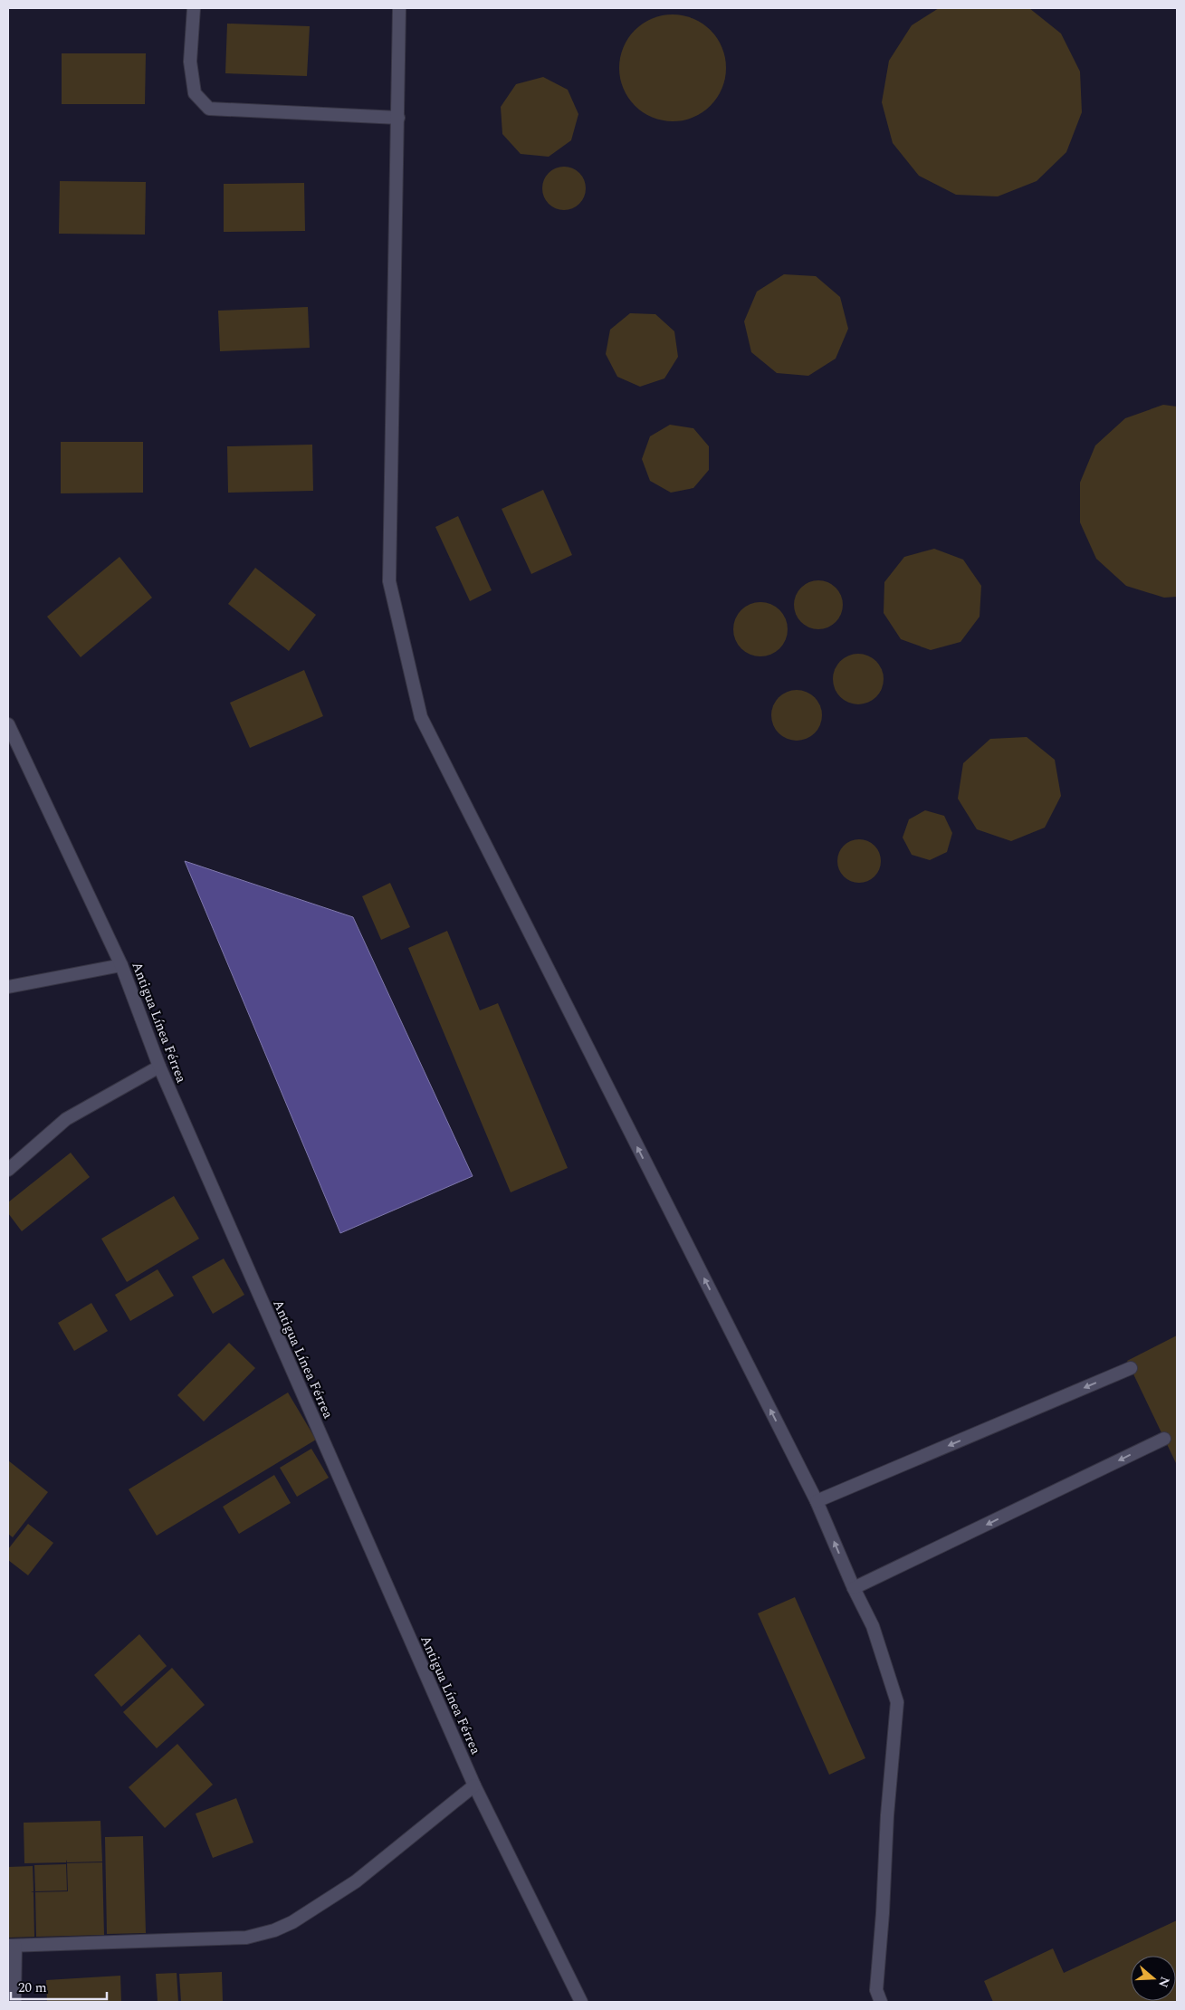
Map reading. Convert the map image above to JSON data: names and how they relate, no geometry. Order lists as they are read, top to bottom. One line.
{"streets":{"street":["Antigua Línea Férrea"]},"scale_bar":"20 m","north":"right"}
